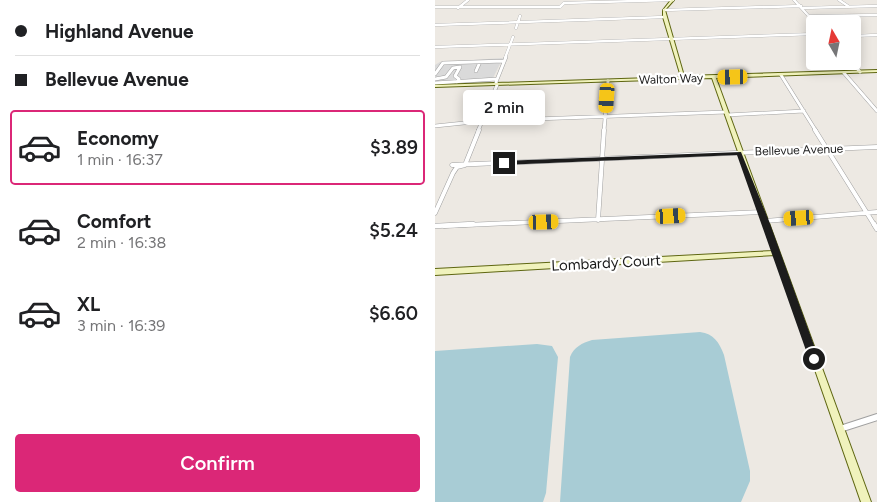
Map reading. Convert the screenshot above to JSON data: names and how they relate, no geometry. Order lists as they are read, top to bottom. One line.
{"streets":{"main road":["Walton Way","Lombardy Court"],"street":["Bellevue Avenue"]},"north":"top","page":{"banner":["Highland Avenue","Bellevue Avenue"],"bubble":"2 min","list":[{"name":"Economy","note":"1 min · 16:37","value":"$3.89"},{"name":"Comfort","note":"2 min · 16:38","value":"$5.24"},{"name":"XL","note":"3 min · 16:39","value":"$6.60"}],"buttons":"Confirm"}}
